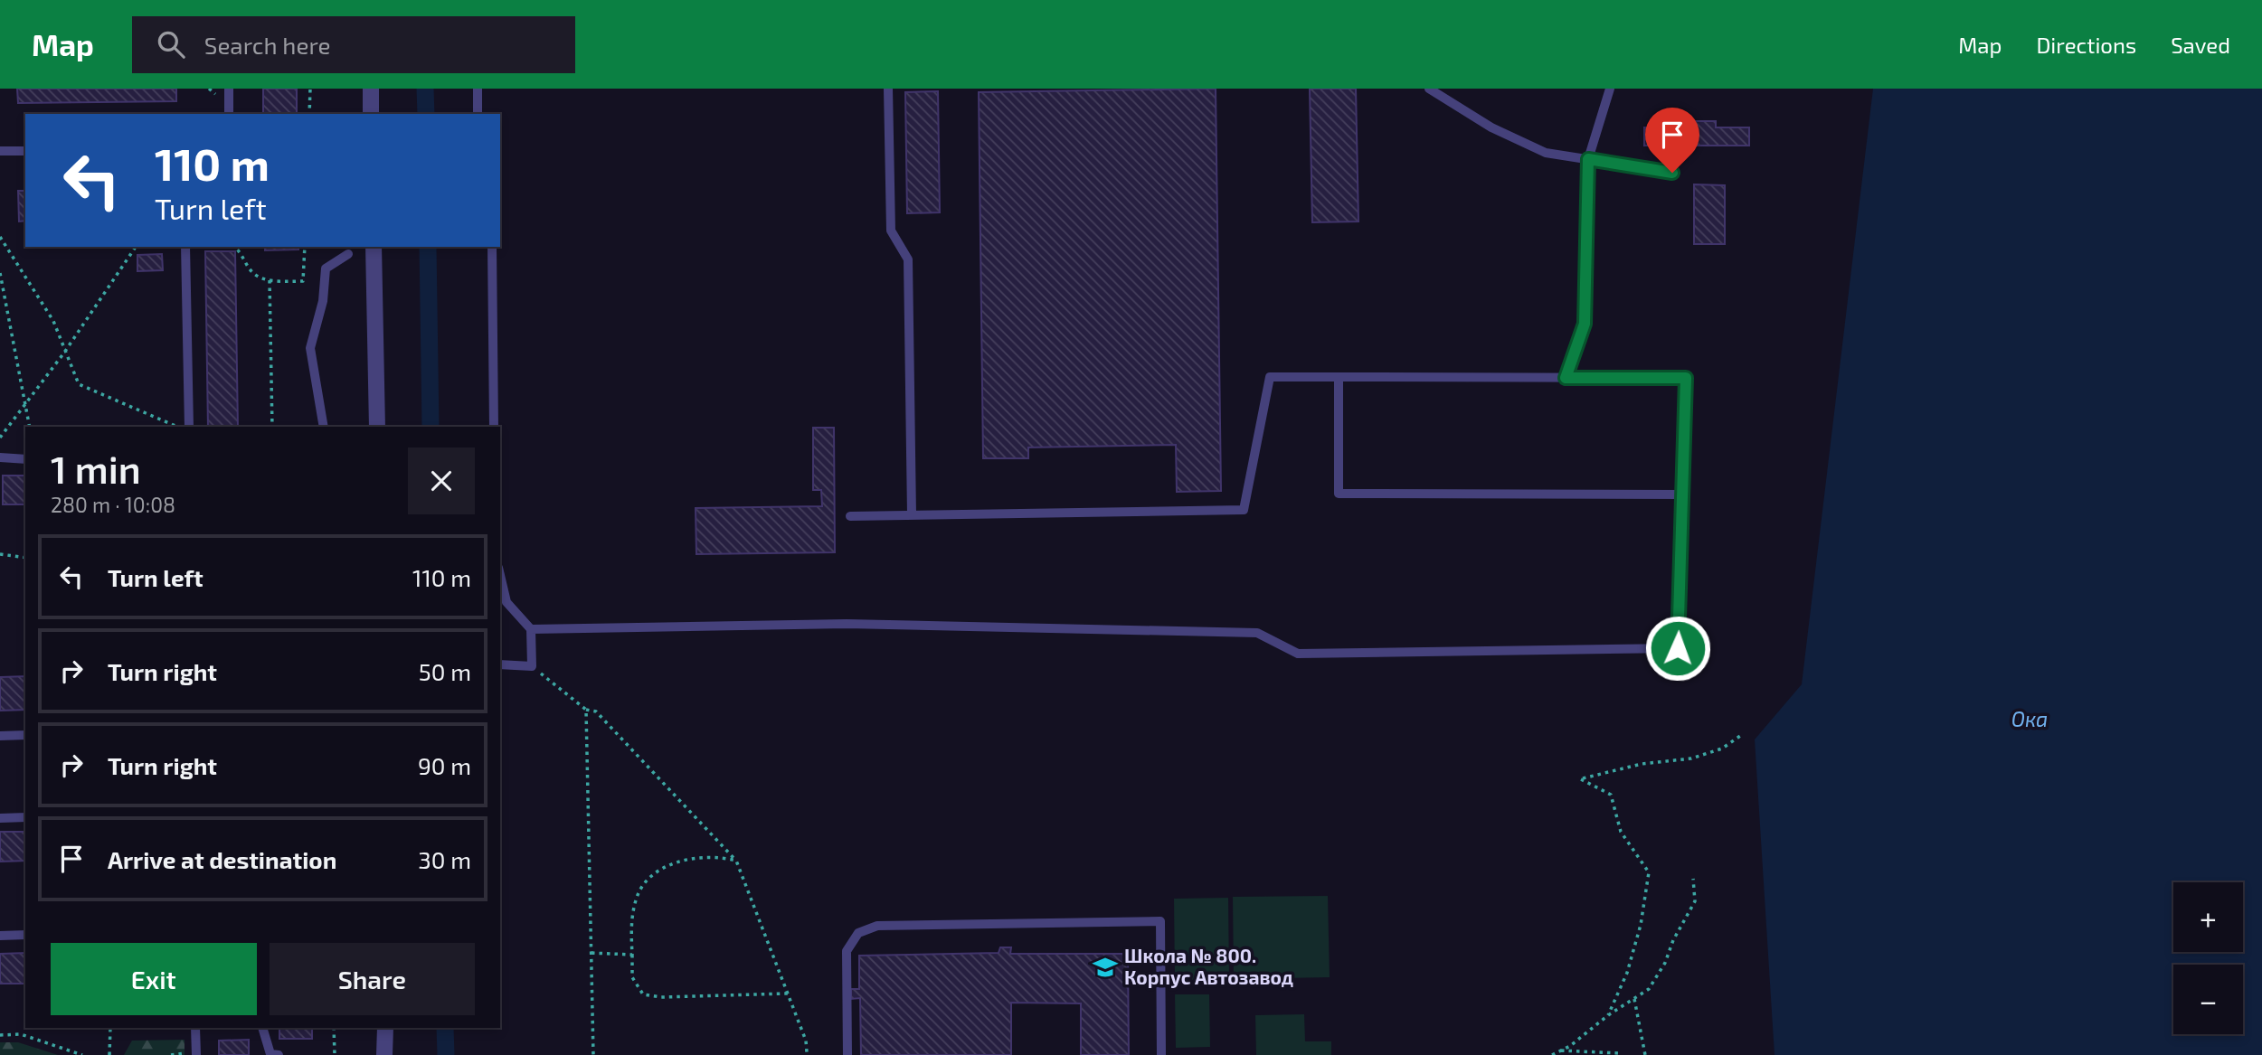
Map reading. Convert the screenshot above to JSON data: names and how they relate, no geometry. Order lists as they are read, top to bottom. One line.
{"water":["Ока"],"places":{"school or university":["Школа № 800. Корпус Автозавод"]},"page":{"header":"Map","search":"Search here","nav":["Map","Directions","Saved"],"turn":["110 m","Turn left"],"heading":["1 min","280 m · 10:08"],"list":[{"name":"Turn left","value":"110 m"},{"name":"Turn right","value":"50 m"},{"name":"Turn right","value":"90 m"},{"name":"Arrive at destination","value":"30 m"}],"map_buttons":["+","−"],"buttons":["Exit","Share"]}}
